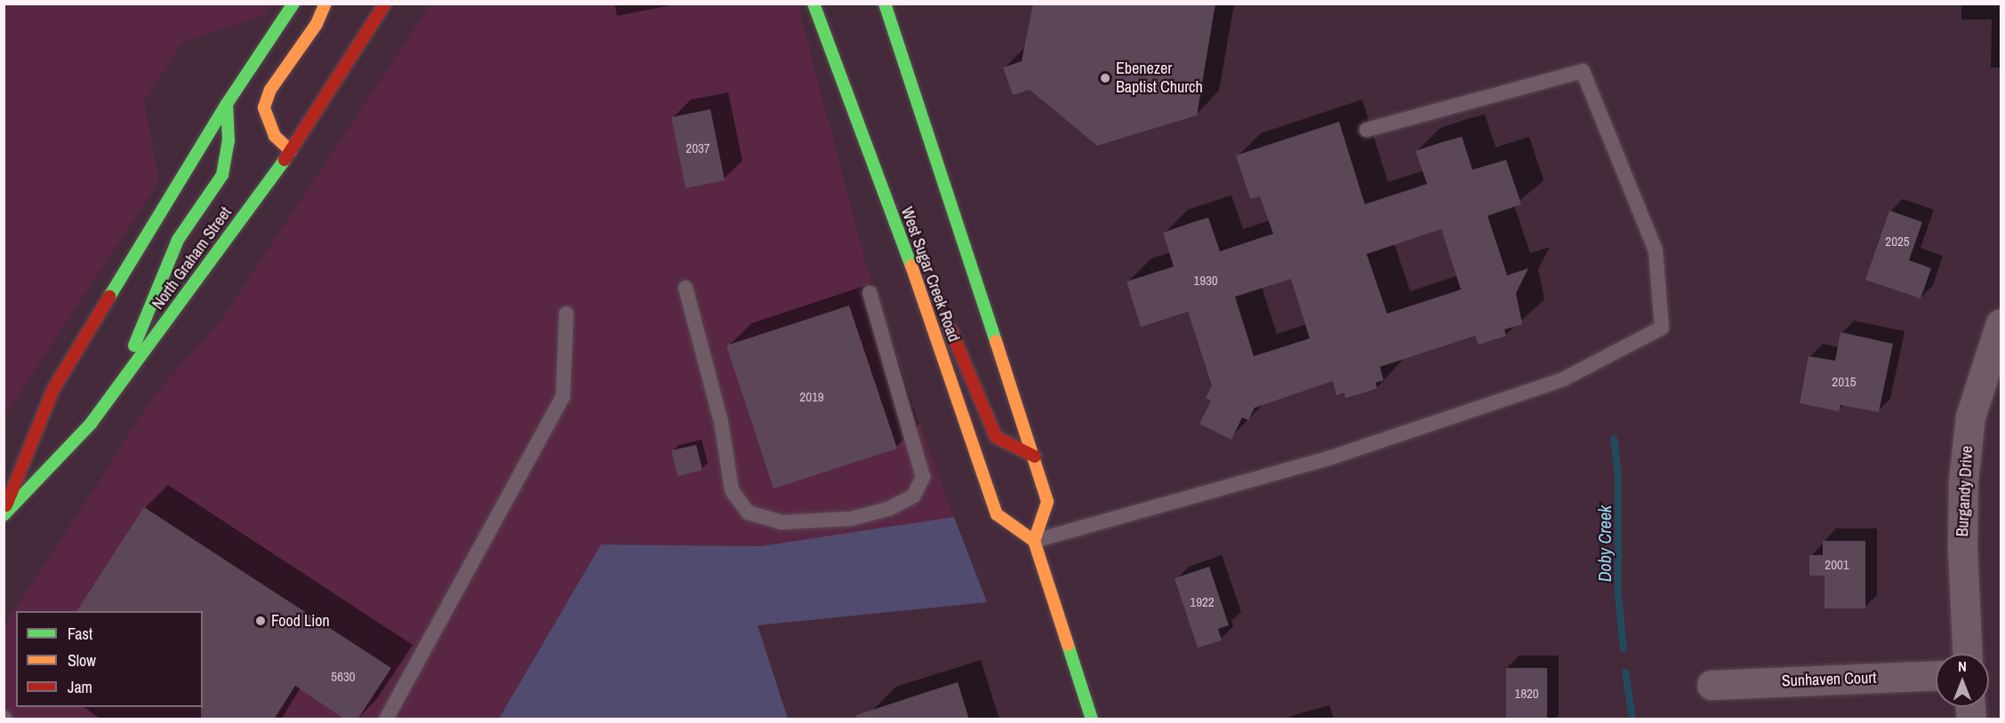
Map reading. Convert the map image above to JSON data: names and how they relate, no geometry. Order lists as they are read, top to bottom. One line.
{"streets":{"main road":["North Graham Street","West Sugar Creek Road"],"street":["Burgandy Drive","Sunhaven Court"]},"water":["Doby Creek"],"places":["Ebenezer Baptist Church","Food Lion"],"house_numbers":["2037","2025","1930","2015","2019","2001","1922","5630","1820"],"legend":["Fast","Slow","Jam"],"north":"top"}
